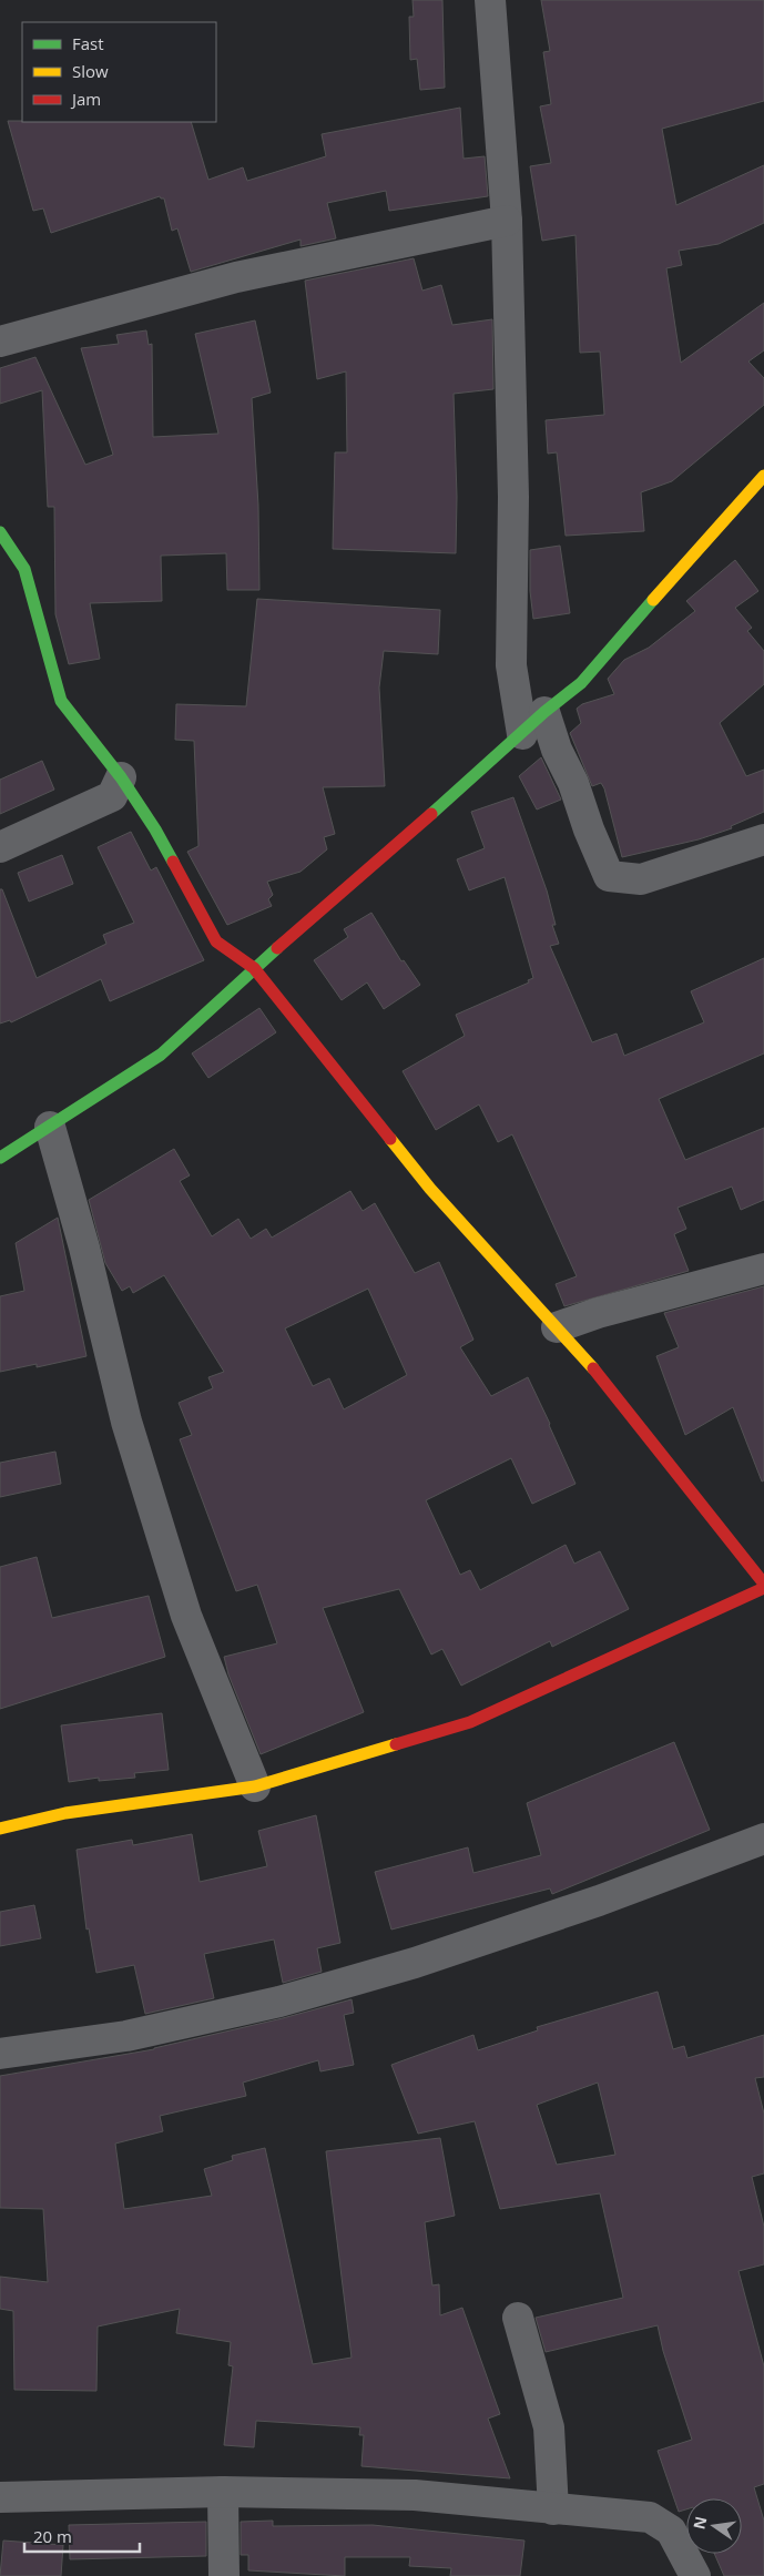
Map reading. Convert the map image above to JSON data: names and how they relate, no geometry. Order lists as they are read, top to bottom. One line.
{"legend":["Fast","Slow","Jam"],"scale_bar":"20 m","north":"left"}
